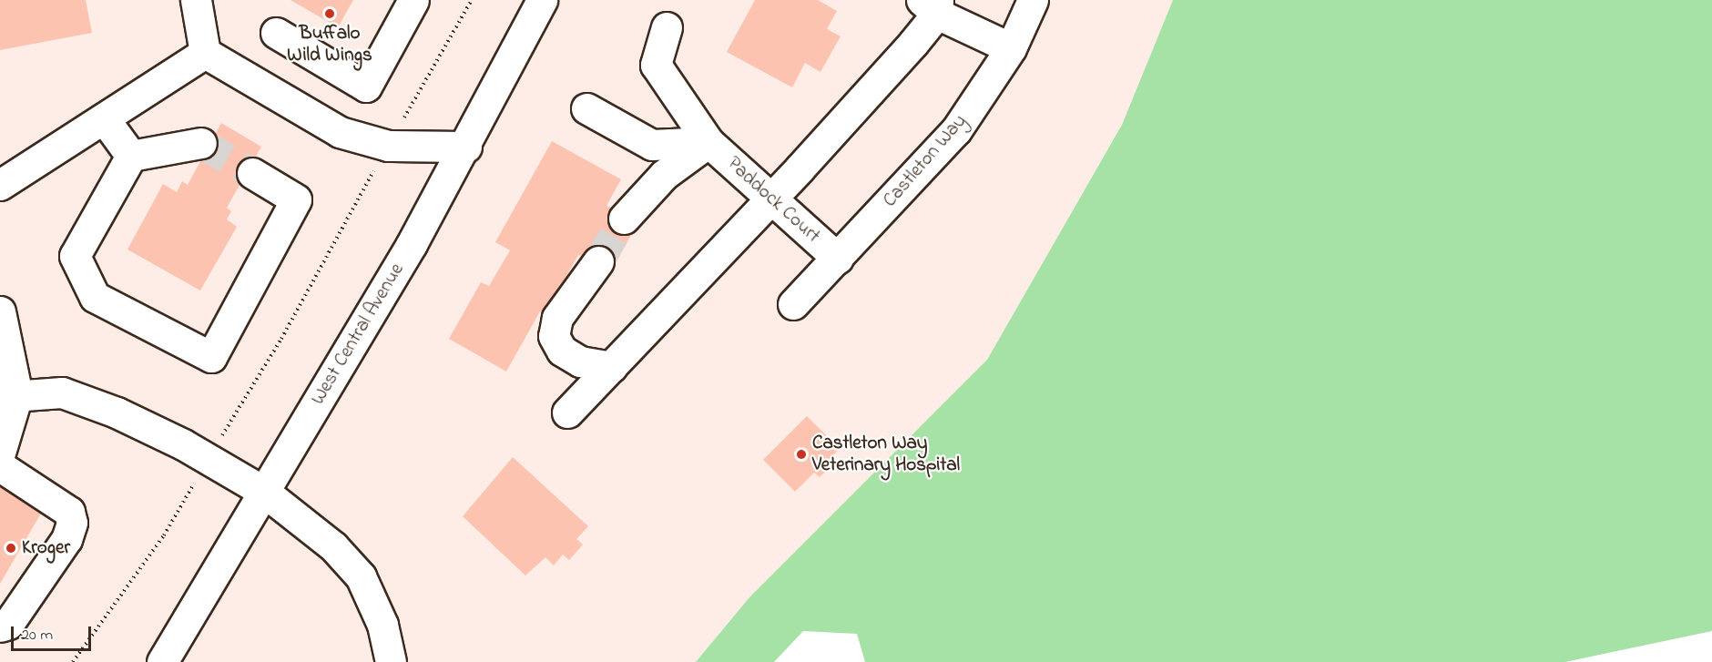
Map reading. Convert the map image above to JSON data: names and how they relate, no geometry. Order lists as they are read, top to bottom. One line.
{"streets":{"street":["Castleton Way","Paddock Court","West Central Avenue"]},"crossings":[["Castleton Way","Paddock Court"]],"places":["Buffalo Wild Wings","Castleton Way Veterinary Hospital","Kroger"],"scale_bar":"20 m"}
